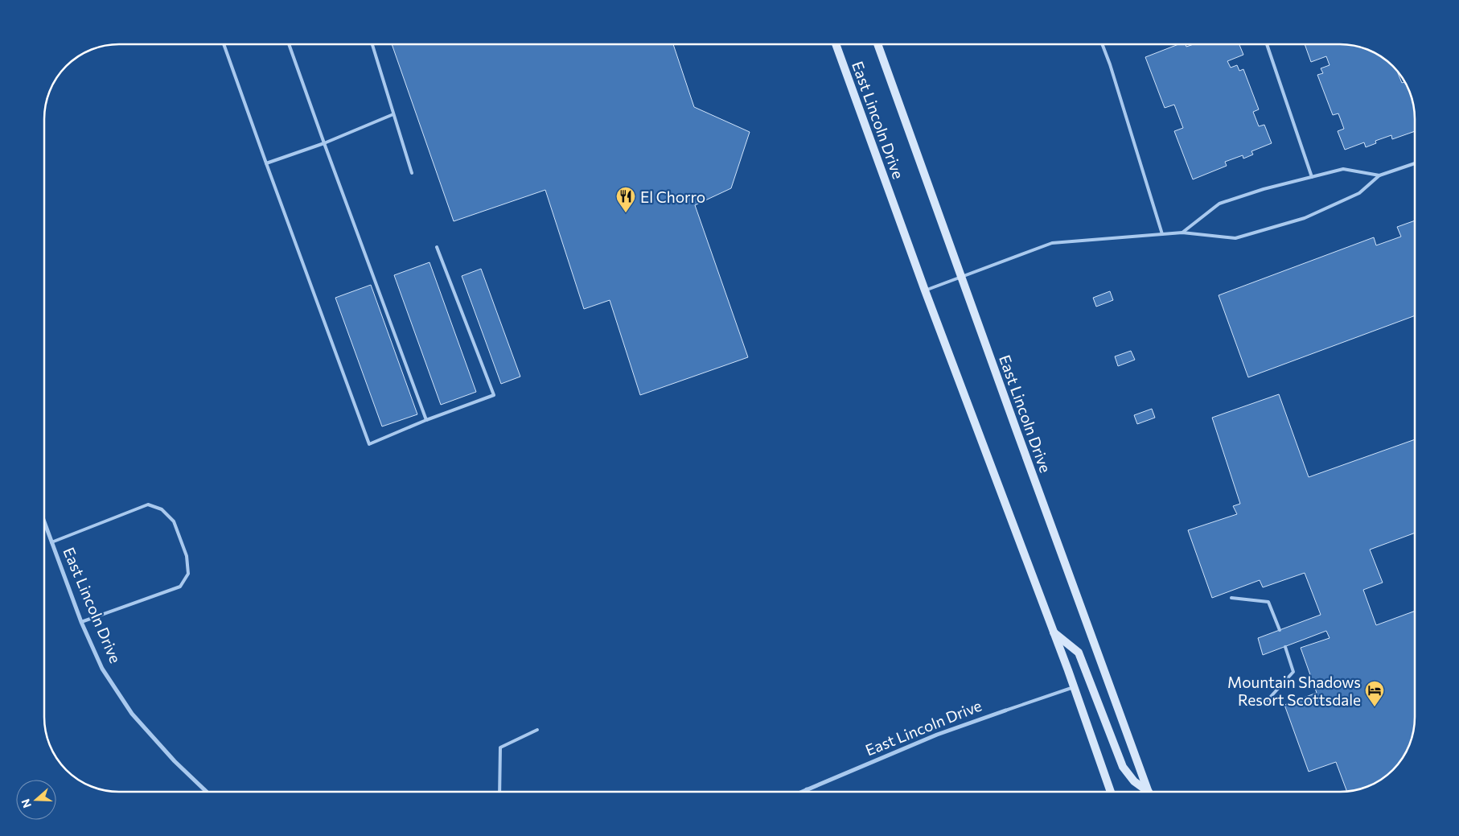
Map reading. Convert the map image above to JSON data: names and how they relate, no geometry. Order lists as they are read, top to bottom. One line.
{"streets":{"main road":["East Lincoln Drive"]},"places":{"restaurant":["El Chorro"],"hotel":["Mountain Shadows Resort Scottsdale"]},"north":"left"}
